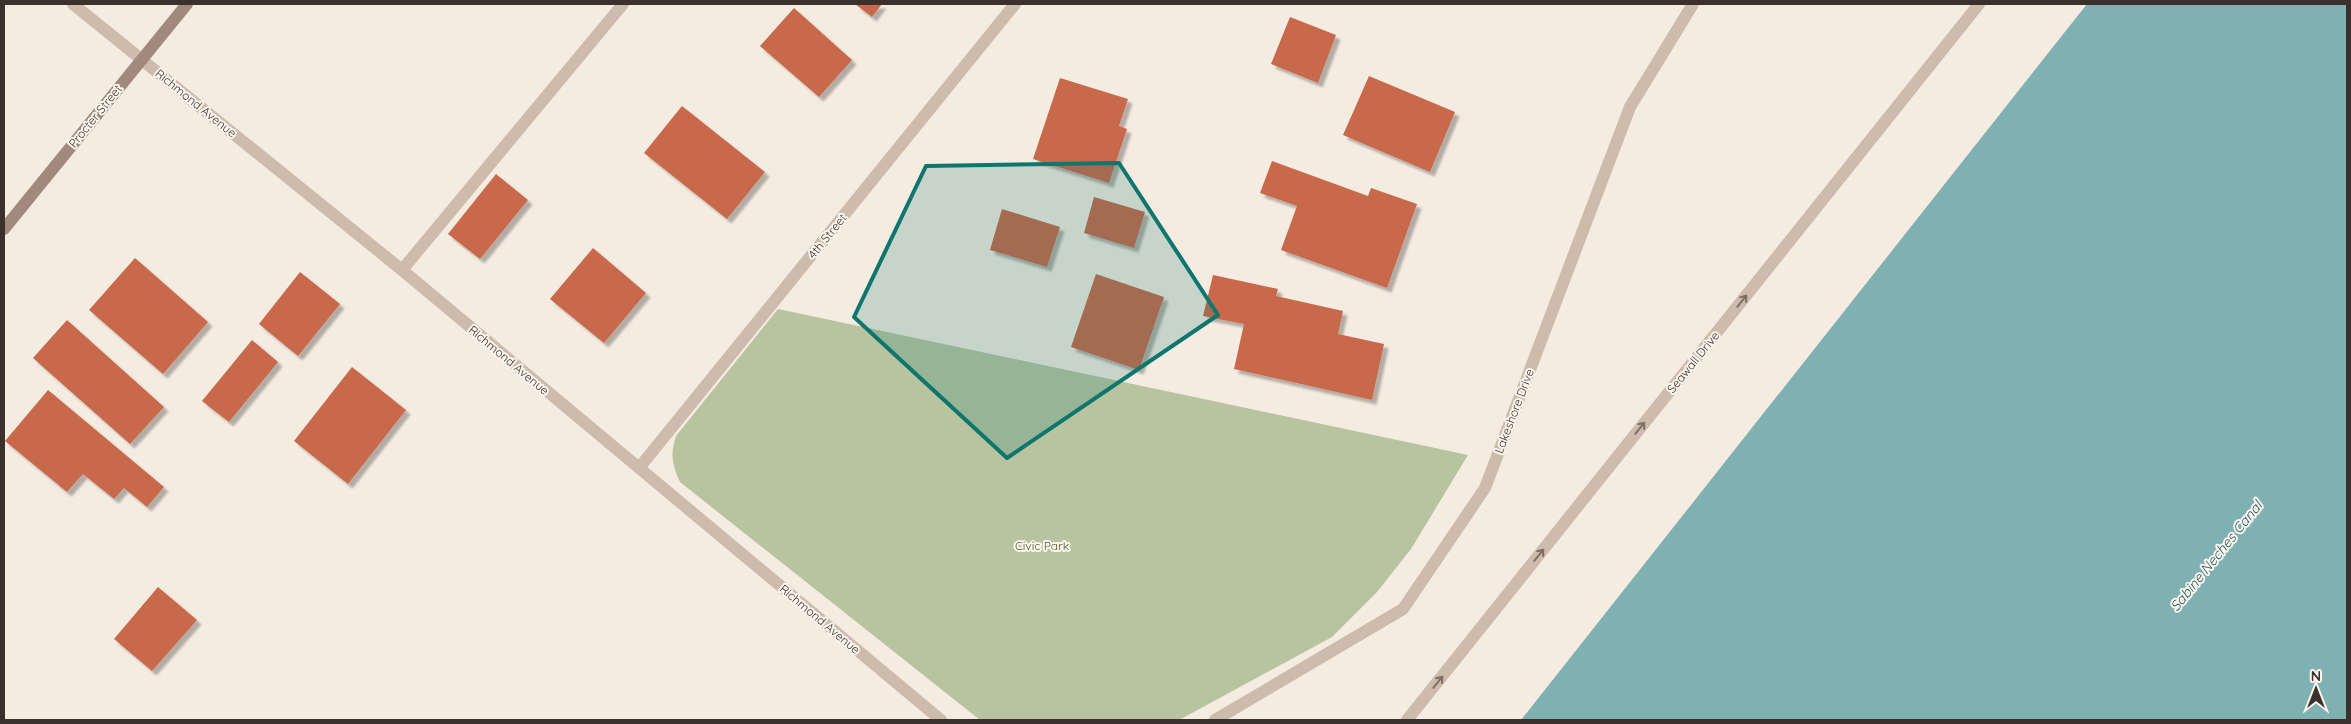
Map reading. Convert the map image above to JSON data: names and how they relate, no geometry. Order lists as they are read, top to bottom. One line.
{"streets":{"main road":["Procter Street"],"street":["Richmond Avenue","4th Street","Seawall Drive","Lakeshore Drive"]},"crossings":[["Richmond Avenue","Procter Street"],["Richmond Avenue","4th Street"]],"one_way":["Seawall Drive"],"water":["Sabine Neches Canal"],"parks":["Civic Park"],"north":"top"}
